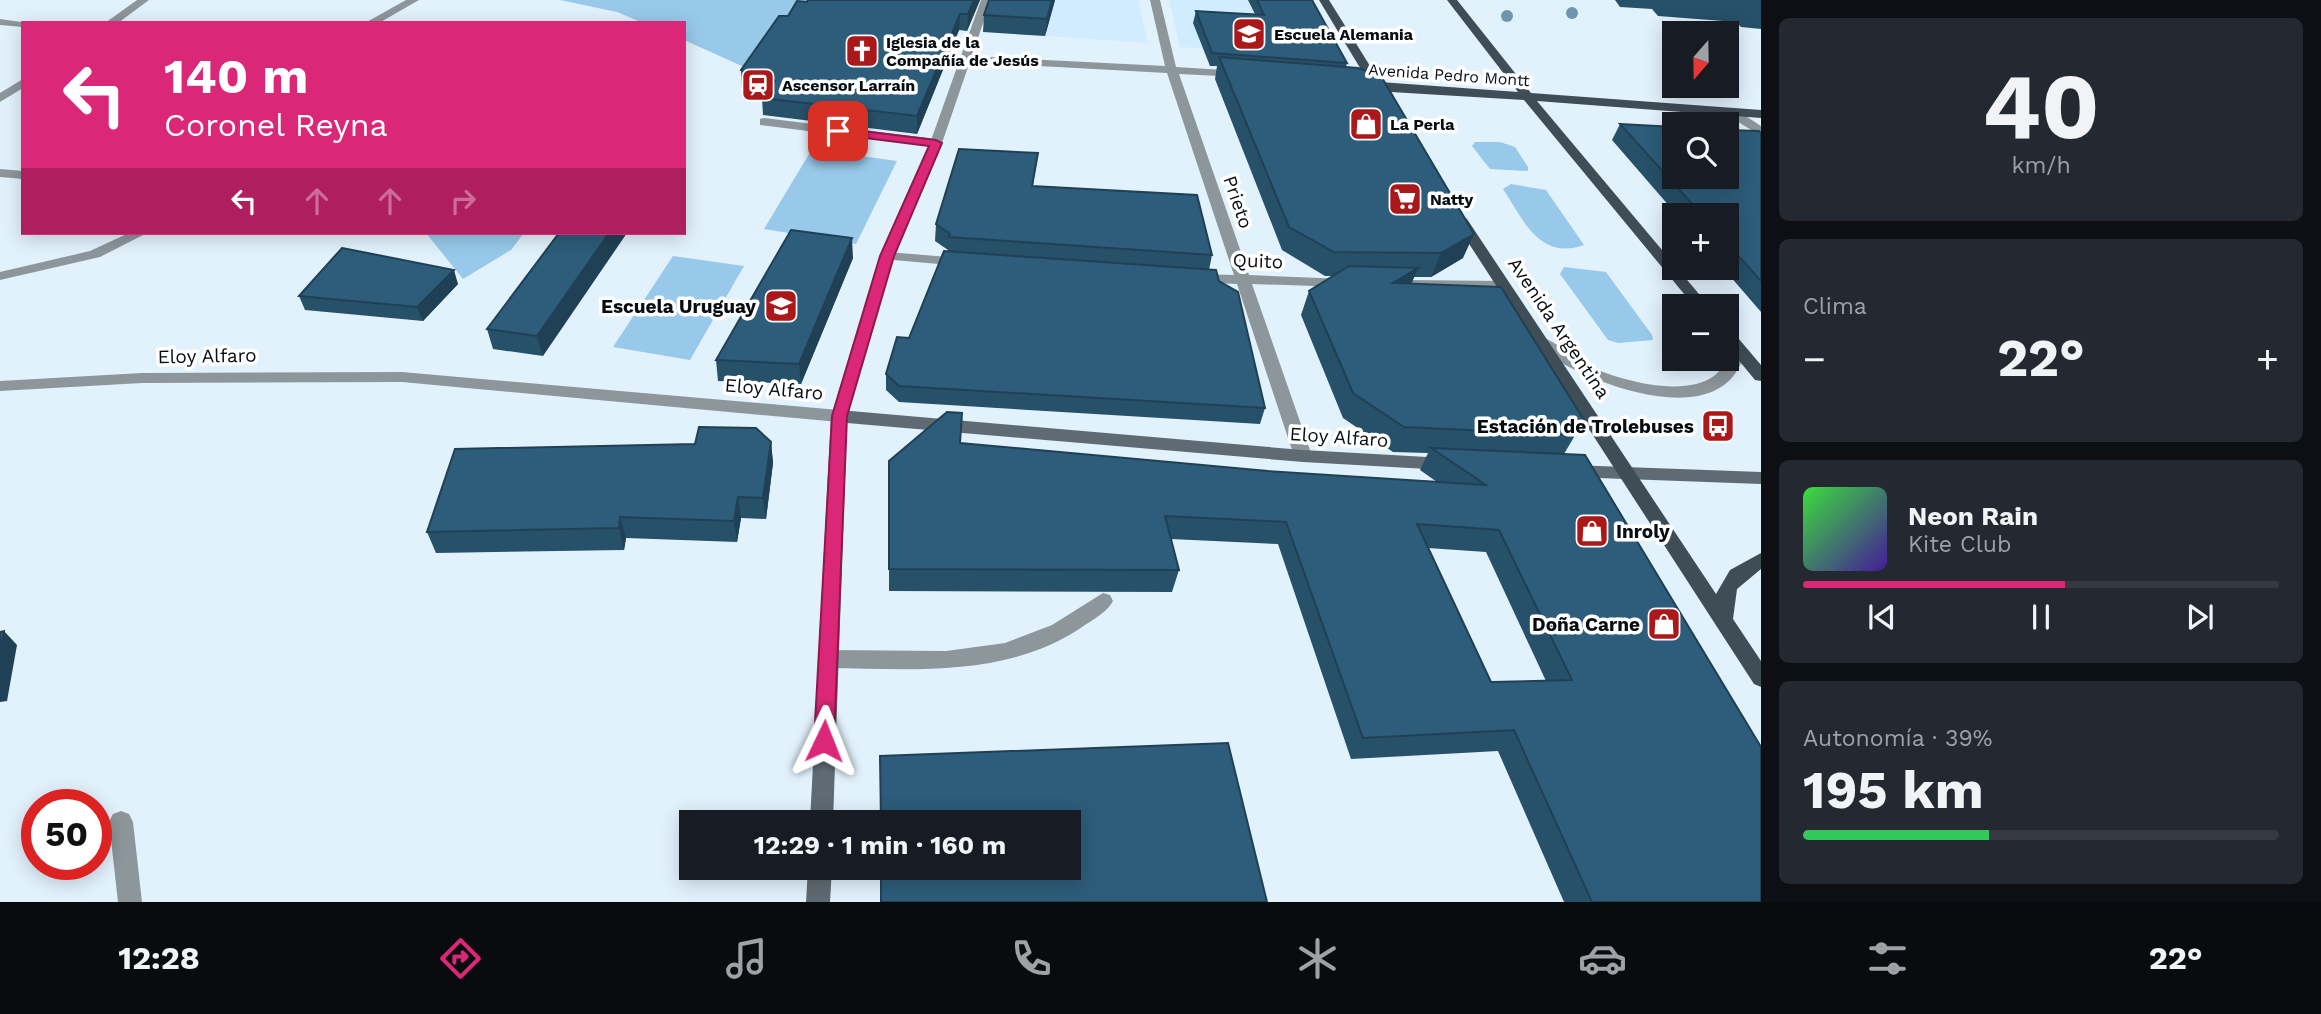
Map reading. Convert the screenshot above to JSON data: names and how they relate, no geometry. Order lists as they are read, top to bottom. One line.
{"streets":{"main road":["Avenida Pedro Montt","Avenida Argentina","Eloy Alfaro"],"street":["Prieto","Quito"]},"crossings":[["Prieto","Quito"],["Prieto","Eloy Alfaro"]],"places":{"school or university":["Escuela Alemania","Escuela Uruguay"],"church":["Iglesia de la Compañía de Jesús"],"station":["Ascensor Larraín"],"shop":["La Perla","Inroly","Doña Carne"],"supermarket":["Natty"],"bus stop":["Estación de Trolebuses"]},"north":"bottom","page":{"tile":[["40","km/h"],"Clima",["Autonomía · 39%","195 km"]],"map_buttons":["+","−"],"turn":["140 m","Coronel Reyna"],"heat":["−","22°","+"],"song":["Neon Rain","Kite Club"],"limit":"50","trip":"12:29 · 1 min · 160 m","tabs":["12:28","22°"]}}
